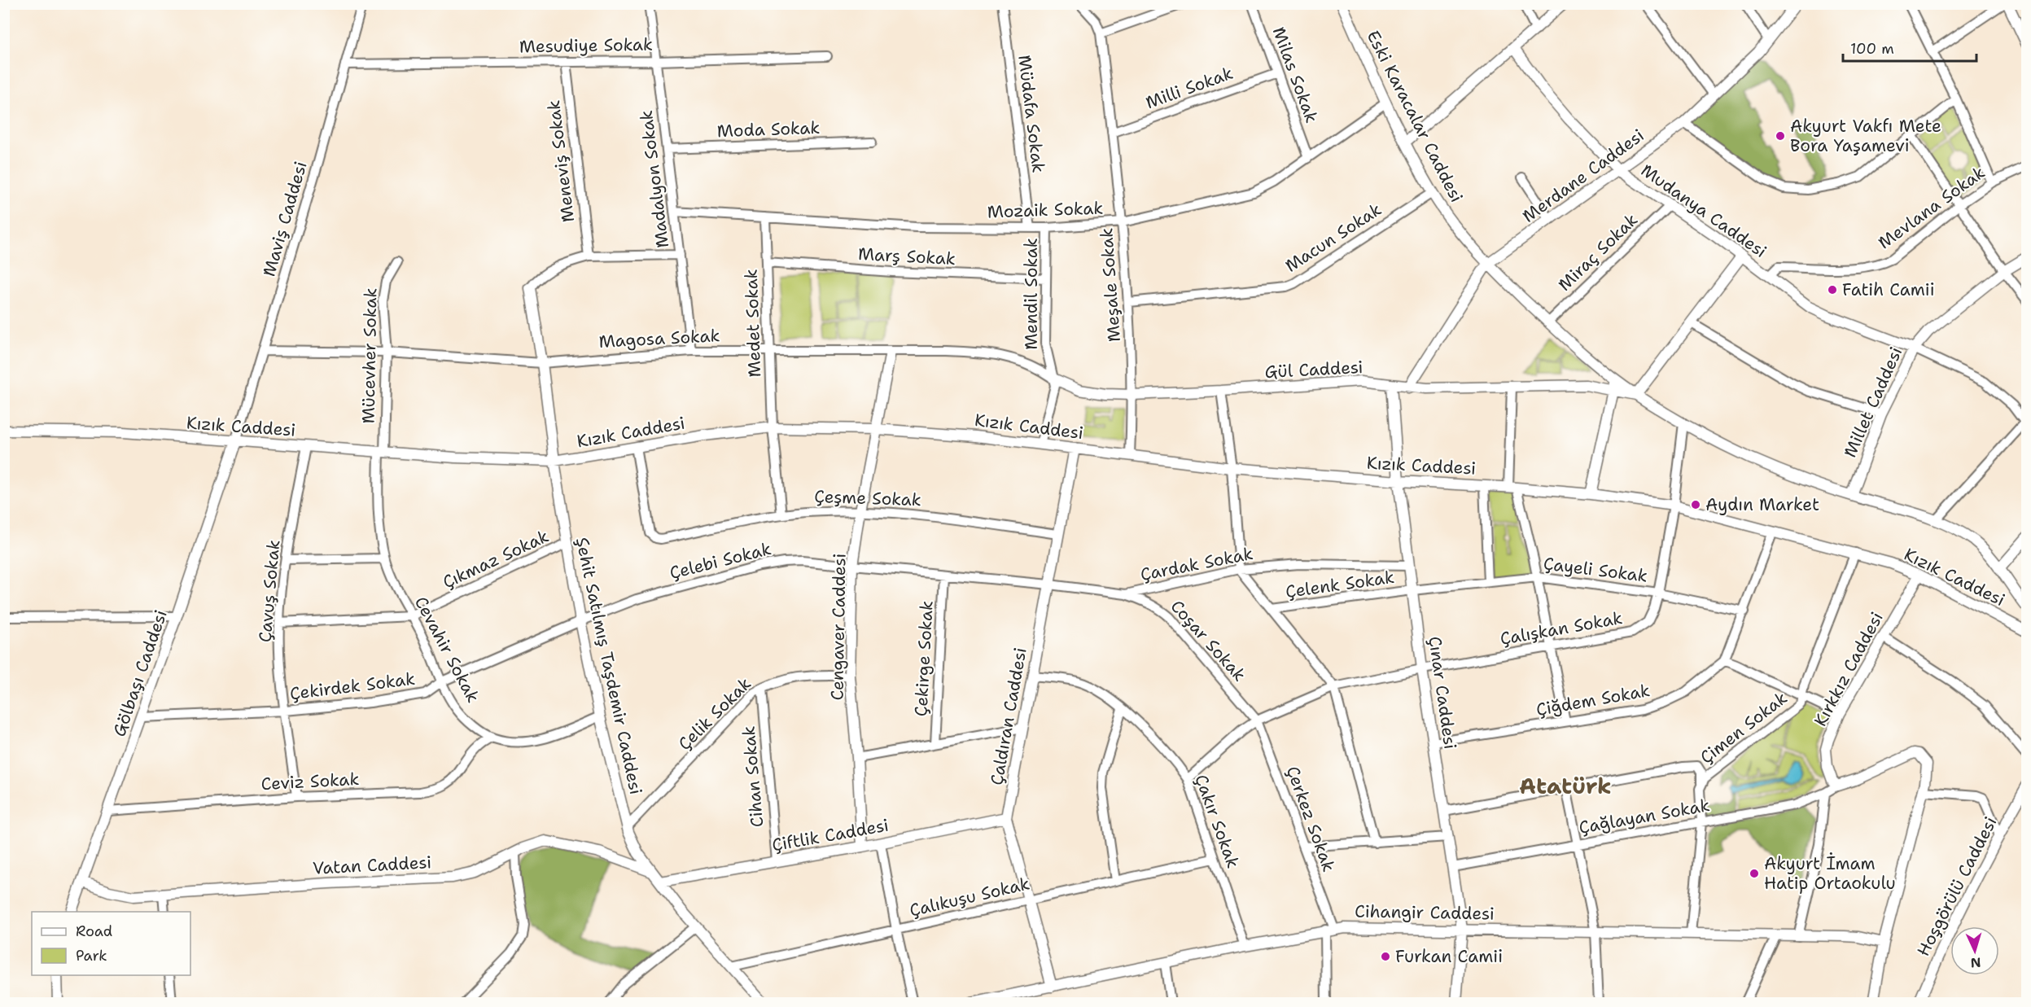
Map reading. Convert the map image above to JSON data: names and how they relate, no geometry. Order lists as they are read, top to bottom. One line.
{"streets":{"street":["Mesudiye Sokak","Milas Sokak","Milli Sokak","Müdafa Sokak","Eski Karacalar Caddesi","Moda Sokak","Meneviş Sokak","Merdane Caddesi","Madalyon Sokak","Mevlana Sokak","Mozaik Sokak","Mudanya Caddesi","Maviş Caddesi","Macun Sokak","Miraç Sokak","Marş Sokak","Meşale Sokak","Mendil Sokak","Medet Sokak","Magosa Sokak","Mücevher Sokak","Gül Caddesi","Millet Caddesi","Kızık Caddesi","Çeşme Sokak","Çıkmaz Sokak","Çelebi Sokak","Çardak Sokak","Çayeli Sokak","Çelenk Sokak","Çavuş Sokak","Cengaver Caddesi","Çalışkan Sokak","Coşar Sokak","Cevahir Sokak","Çekirge Sokak","Şehit Satılmış Taşdemir Caddesi","Kırkkız Caddesi","Gölbaşı Caddesi","Çekirdek Sokak","Çınar Caddesi","Çiğdem Sokak","Çelik Sokak","Çaldıran Caddesi","Çimen Sokak","Cihan Sokak","Ceviz Sokak","Çağlayan Sokak","Çerkez Sokak","Çakır Sokak","Çiftlik Caddesi","Vatan Caddesi","Hoşgörülü Caddesi","Çalıkuşu Sokak","Cihangir Caddesi"]},"crossings":[["Mesudiye Sokak","Meneviş Sokak"],["Mesudiye Sokak","Madalyon Sokak"],["Mesudiye Sokak","Maviş Caddesi"],["Milas Sokak","Milli Sokak"],["Milas Sokak","Mozaik Sokak"],["Milli Sokak","Meşale Sokak"],["Müdafa Sokak","Mozaik Sokak"],["Eski Karacalar Caddesi","Merdane Caddesi"],["Eski Karacalar Caddesi","Mozaik Sokak"],["Eski Karacalar Caddesi","Macun Sokak"],["Eski Karacalar Caddesi","Miraç Sokak"],["Eski Karacalar Caddesi","Gül Caddesi"],["Eski Karacalar Caddesi","Millet Caddesi"],["Eski Karacalar Caddesi","Çalışkan Sokak"],["Moda Sokak","Madalyon Sokak"],["Merdane Caddesi","Mudanya Caddesi"],["Merdane Caddesi","Gül Caddesi"],["Madalyon Sokak","Mozaik Sokak"],["Madalyon Sokak","Magosa Sokak"],["Mevlana Sokak","Mudanya Caddesi"],["Mozaik Sokak","Meşale Sokak"],["Mozaik Sokak","Mendil Sokak"],["Mozaik Sokak","Medet Sokak"],["Mudanya Caddesi","Miraç Sokak"],["Mudanya Caddesi","Millet Caddesi"],["Maviş Caddesi","Magosa Sokak"],["Maviş Caddesi","Kızık Caddesi"],["Maviş Caddesi","Gölbaşı Caddesi"],["Macun Sokak","Meşale Sokak"],["Marş Sokak","Mendil Sokak"],["Marş Sokak","Medet Sokak"],["Meşale Sokak","Gül Caddesi"],["Meşale Sokak","Kızık Caddesi"],["Mendil Sokak","Magosa Sokak"],["Mendil Sokak","Gül Caddesi"],["Mendil Sokak","Kızık Caddesi"],["Medet Sokak","Magosa Sokak"],["Medet Sokak","Kızık Caddesi"],["Medet Sokak","Çeşme Sokak"],["Magosa Sokak","Mücevher Sokak"],["Magosa Sokak","Gül Caddesi"],["Magosa Sokak","Cengaver Caddesi"],["Magosa Sokak","Şehit Satılmış Taşdemir Caddesi"],["Mücevher Sokak","Kızık Caddesi"],["Mücevher Sokak","Cevahir Sokak"],["Gül Caddesi","Çınar Caddesi"],["Kızık Caddesi","Çeşme Sokak"],["Kızık Caddesi","Çavuş Sokak"],["Kızık Caddesi","Cengaver Caddesi"],["Kızık Caddesi","Çalışkan Sokak"],["Kızık Caddesi","Cevahir Sokak"],["Kızık Caddesi","Şehit Satılmış Taşdemir Caddesi"],["Kızık Caddesi","Kırkkız Caddesi"],["Kızık Caddesi","Gölbaşı Caddesi"],["Kızık Caddesi","Çınar Caddesi"],["Kızık Caddesi","Çiğdem Sokak"],["Kızık Caddesi","Çaldıran Caddesi"],["Kızık Caddesi","Çimen Sokak"],["Çeşme Sokak","Cengaver Caddesi"],["Çeşme Sokak","Çaldıran Caddesi"],["Çıkmaz Sokak","Cevahir Sokak"],["Çıkmaz Sokak","Şehit Satılmış Taşdemir Caddesi"],["Çelebi Sokak","Çardak Sokak"],["Çelebi Sokak","Cengaver Caddesi"],["Çelebi Sokak","Çekirge Sokak"],["Çelebi Sokak","Şehit Satılmış Taşdemir Caddesi"],["Çelebi Sokak","Çekirdek Sokak"],["Çelebi Sokak","Çaldıran Caddesi"],["Çardak Sokak","Coşar Sokak"],["Çardak Sokak","Çınar Caddesi"],["Çardak Sokak","Çaldıran Caddesi"],["Çayeli Sokak","Çelenk Sokak"],["Çayeli Sokak","Çalışkan Sokak"],["Çayeli Sokak","Çınar Caddesi"],["Çayeli Sokak","Çiğdem Sokak"],["Çelenk Sokak","Çınar Caddesi"],["Çavuş Sokak","Çekirdek Sokak"],["Çavuş Sokak","Ceviz Sokak"],["Cengaver Caddesi","Çelik Sokak"],["Cengaver Caddesi","Çiftlik Caddesi"],["Çalışkan Sokak","Coşar Sokak"],["Çalışkan Sokak","Çınar Caddesi"],["Çalışkan Sokak","Çerkez Sokak"],["Çalışkan Sokak","Çakır Sokak"],["Coşar Sokak","Çerkez Sokak"],["Cevahir Sokak","Şehit Satılmış Taşdemir Caddesi"],["Cevahir Sokak","Çekirdek Sokak"],["Cevahir Sokak","Ceviz Sokak"],["Şehit Satılmış Taşdemir Caddesi","Çekirdek Sokak"],["Şehit Satılmış Taşdemir Caddesi","Çelik Sokak"],["Şehit Satılmış Taşdemir Caddesi","Çiftlik Caddesi"],["Şehit Satılmış Taşdemir Caddesi","Vatan Caddesi"],["Şehit Satılmış Taşdemir Caddesi","Çalıkuşu Sokak"],["Kırkkız Caddesi","Çağlayan Sokak"],["Gölbaşı Caddesi","Çekirdek Sokak"],["Gölbaşı Caddesi","Ceviz Sokak"],["Gölbaşı Caddesi","Vatan Caddesi"],["Çınar Caddesi","Çiğdem Sokak"],["Çınar Caddesi","Çağlayan Sokak"],["Çınar Caddesi","Cihangir Caddesi"],["Çelik Sokak","Cihan Sokak"],["Çaldıran Caddesi","Çakır Sokak"],["Çaldıran Caddesi","Çiftlik Caddesi"],["Çaldıran Caddesi","Çalıkuşu Sokak"],["Çaldıran Caddesi","Cihangir Caddesi"],["Çimen Sokak","Çağlayan Sokak"],["Çimen Sokak","Cihangir Caddesi"],["Cihan Sokak","Çiftlik Caddesi"],["Çerkez Sokak","Cihangir Caddesi"],["Çakır Sokak","Çalıkuşu Sokak"],["Çakır Sokak","Cihangir Caddesi"]],"districts":["Atatürk"],"places":["Akyurt Vakfı Mete Bora Yaşamevi","Fatih Camii","Aydın Market","Akyurt İmam Hatip Ortaokulu","Furkan Camii"],"legend":["Road","Park"],"scale_bar":"100 m","north":"bottom"}
